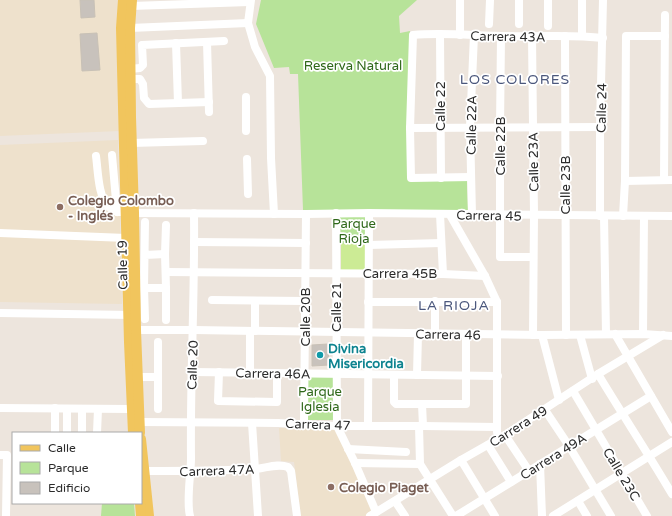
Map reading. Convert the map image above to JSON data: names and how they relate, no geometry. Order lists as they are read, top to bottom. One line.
{"streets":{"main road":["Calle 19"],"street":["Carrera 43A","Calle 22","Calle 24","Calle 22A","Calle 22B","Calle 23A","Calle 23B","Carrera 45","Carrera 45B","Calle 21","Calle 20B","Carrera 46","Calle 20","Carrera 46A","Carrera 47","Carrera 49","Carrera 49A","Carrera 47A","Calle 23C"]},"crossings":[["Carrera 43A","Calle 22"],["Carrera 43A","Calle 24"],["Carrera 43A","Calle 22A"],["Carrera 43A","Calle 22B"],["Carrera 43A","Calle 23A"],["Carrera 43A","Calle 23B"],["Calle 24","Carrera 45"],["Calle 24","Carrera 46"],["Calle 22A","Carrera 45"],["Calle 22B","Calle 23A"],["Calle 22B","Carrera 45"],["Calle 23A","Carrera 45"],["Calle 23A","Carrera 46"],["Calle 23B","Carrera 45"],["Calle 23B","Carrera 46"],["Carrera 45","Calle 19"],["Carrera 45","Calle 21"],["Carrera 45","Calle 20B"],["Carrera 45","Calle 20"],["Calle 19","Carrera 46"],["Calle 19","Carrera 47"],["Carrera 45B","Calle 21"],["Carrera 45B","Calle 20B"],["Carrera 45B","Calle 20"],["Calle 21","Carrera 46"],["Calle 21","Carrera 46A"],["Calle 21","Carrera 47"],["Calle 21","Carrera 49"],["Calle 20B","Carrera 46"],["Calle 20B","Carrera 46A"],["Calle 20B","Carrera 47"],["Carrera 46","Calle 20"],["Carrera 46","Carrera 49"],["Calle 20","Carrera 46A"],["Calle 20","Carrera 47"],["Calle 20","Carrera 47A"],["Carrera 49","Calle 23C"],["Carrera 49A","Calle 23C"]],"districts":["LOS COLORES","LA RIOJA"],"parks":["Reserva Natural","Parque Rioja","Parque Iglesia"],"places":["Colegio Colombo - Inglés","Divina Misericordia","Colegio Piaget"],"legend":["Calle","Parque","Edificio"]}
